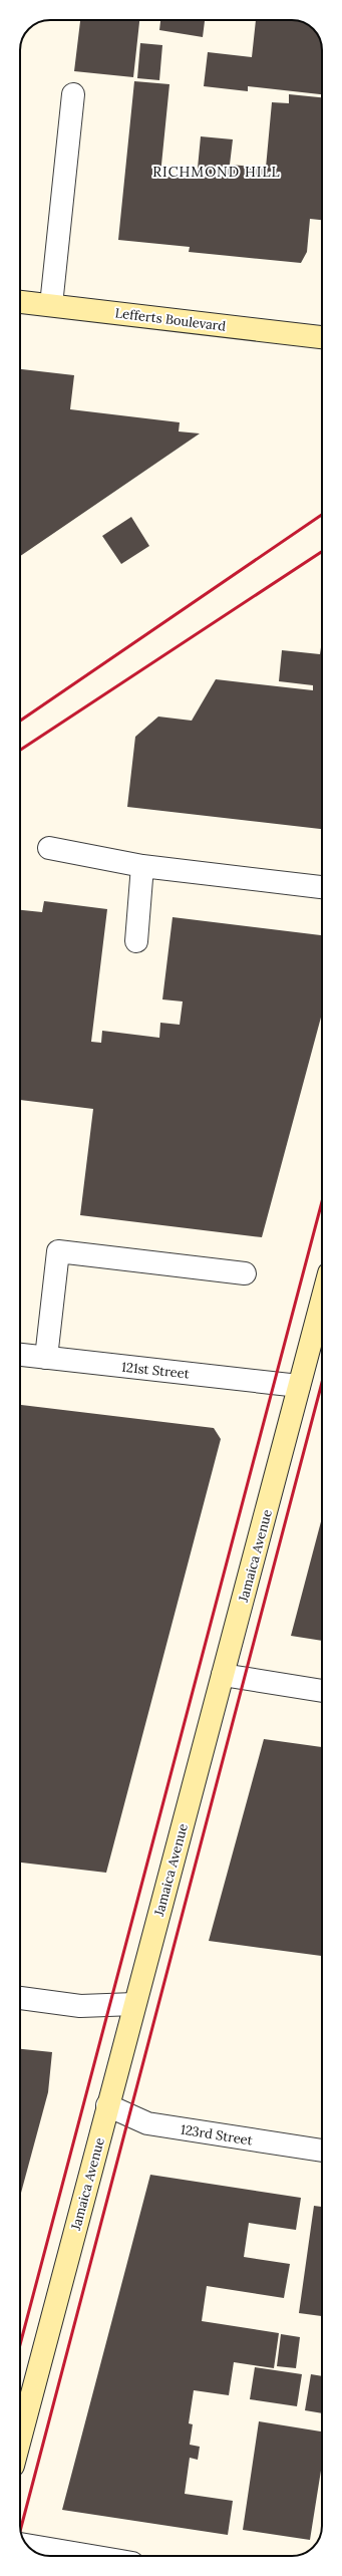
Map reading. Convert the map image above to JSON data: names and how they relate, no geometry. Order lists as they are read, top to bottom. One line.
{"streets":{"main road":["Lefferts Boulevard","Jamaica Avenue"],"street":["121st Street","123rd Street"]},"crossings":[["121st Street","Jamaica Avenue"],["Jamaica Avenue","123rd Street"]],"districts":["RICHMOND HILL"]}
